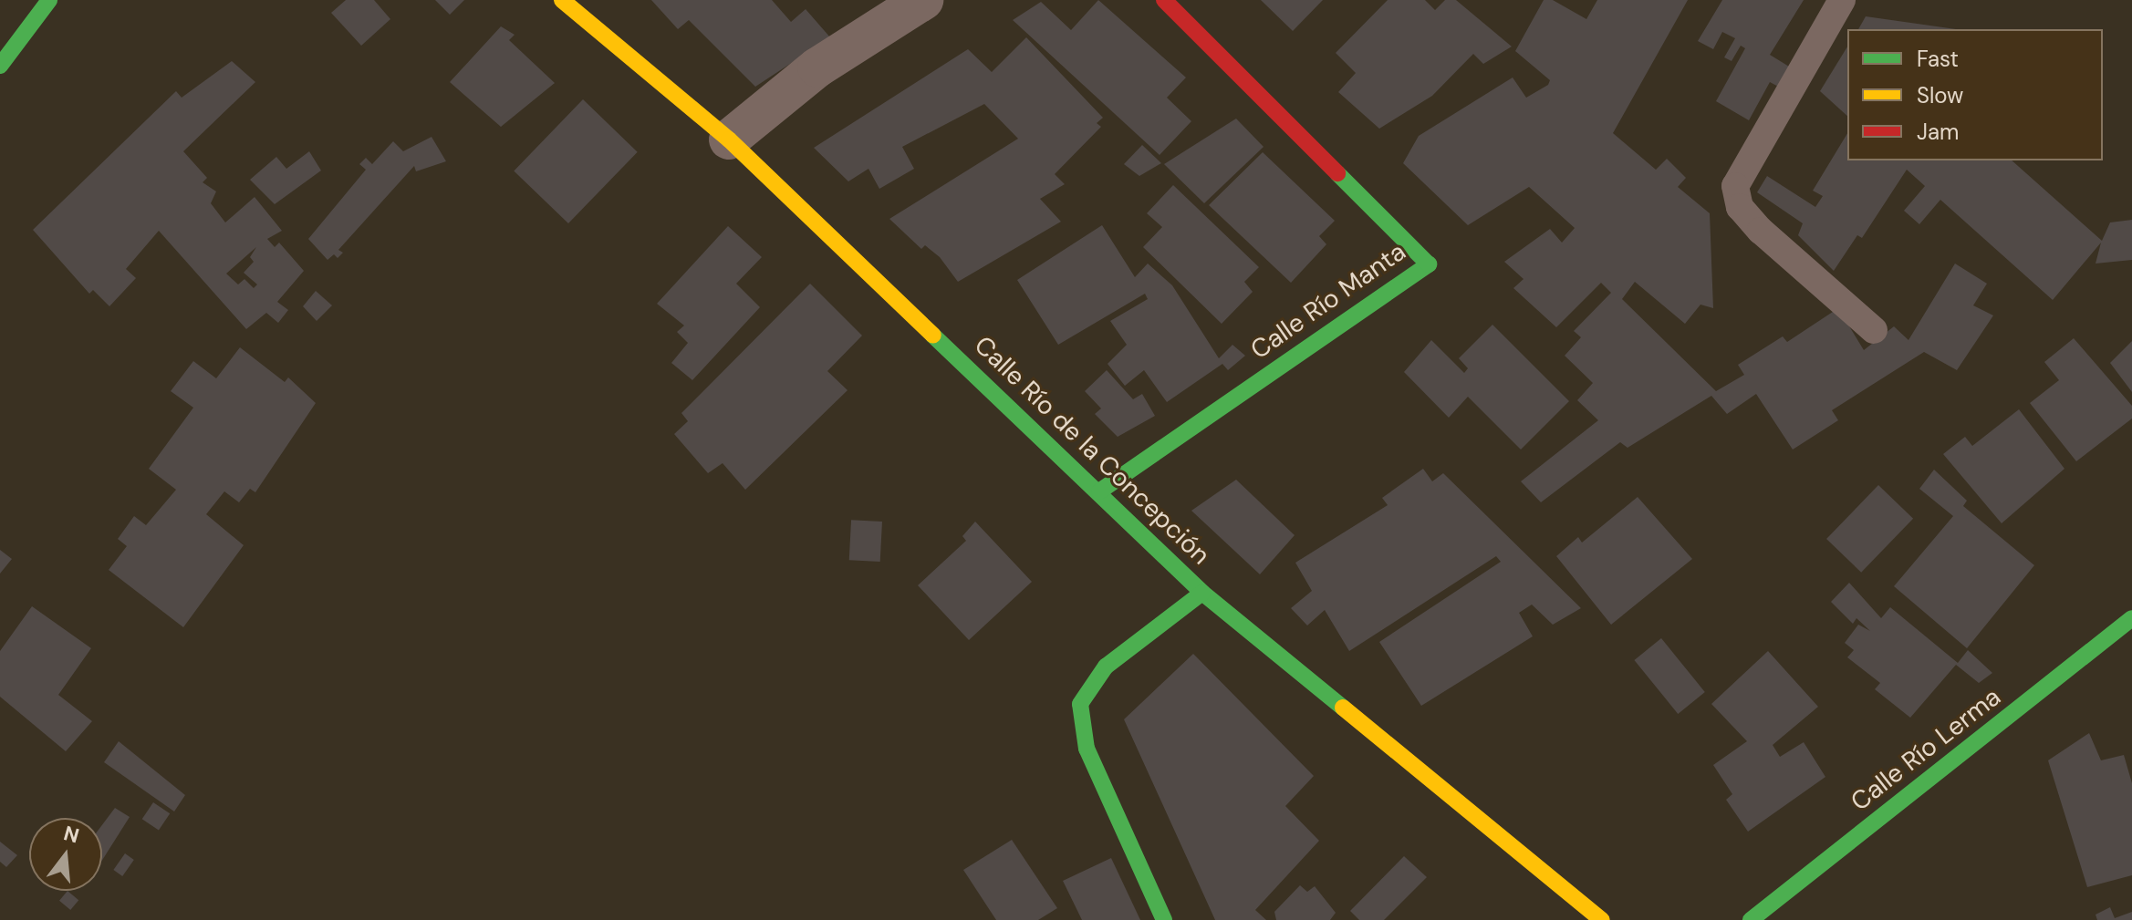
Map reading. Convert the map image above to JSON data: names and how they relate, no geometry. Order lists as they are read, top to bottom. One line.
{"streets":{"street":["Calle Río Manta","Calle Río de la Concepción","Calle Río Lerma"]},"crossings":[["Calle Río Manta","Calle Río de la Concepción"]],"legend":["Fast","Slow","Jam"],"north":"top"}
